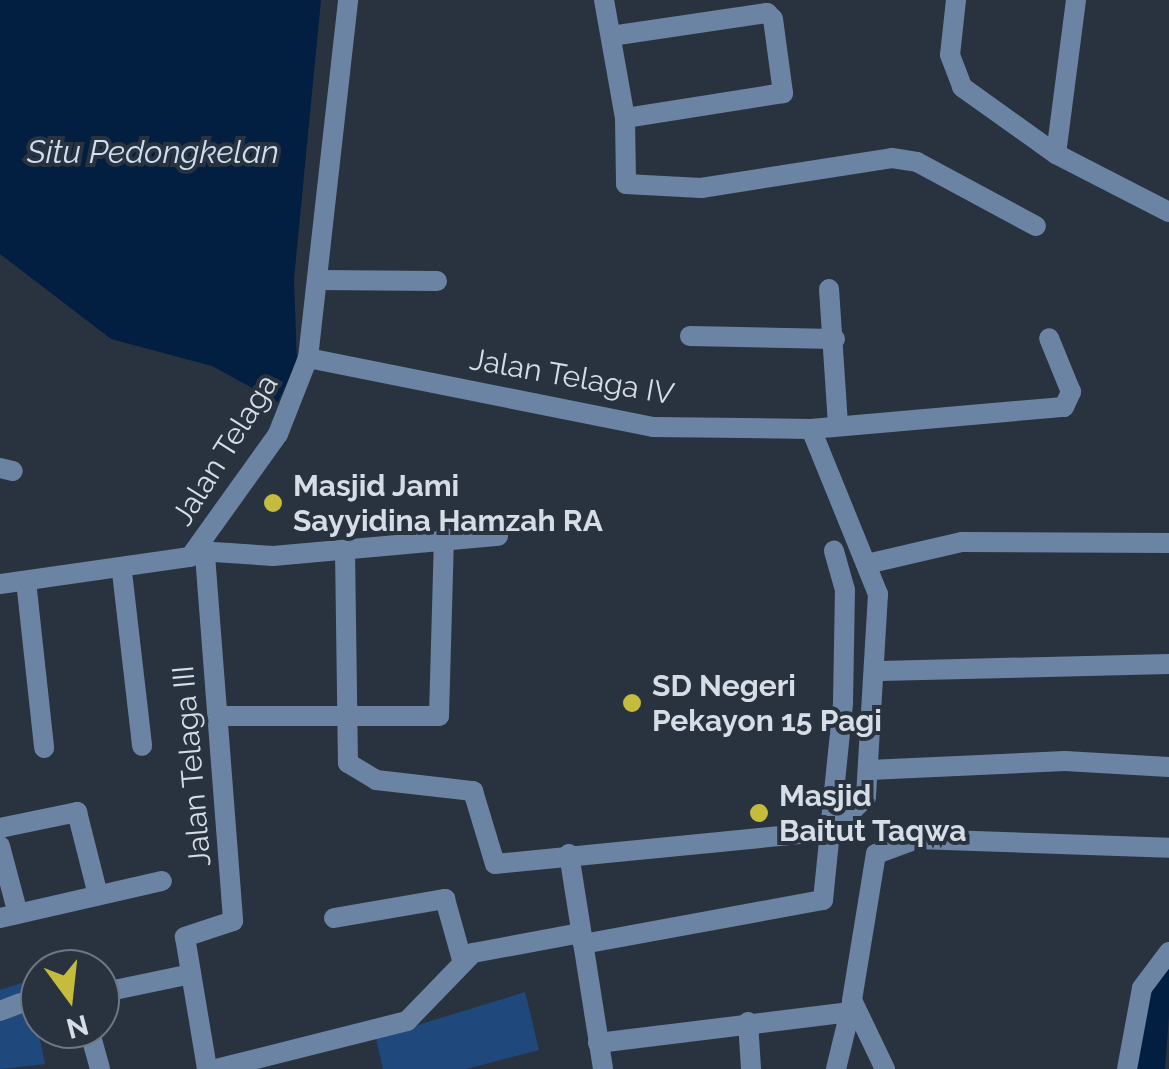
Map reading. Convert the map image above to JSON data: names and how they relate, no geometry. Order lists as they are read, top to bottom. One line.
{"streets":{"street":["Jalan Telaga IV","Jalan Telaga","Jalan Telaga III"]},"crossings":[["Jalan Telaga IV","Jalan Telaga"],["Jalan Telaga","Jalan Telaga III"]],"water":["Situ Pedongkelan"],"places":["Masjid Jami Sayyidina Hamzah RA","SD Negeri Pekayon 15 Pagi","Masjid Baitut Taqwa"],"north":"bottom"}
